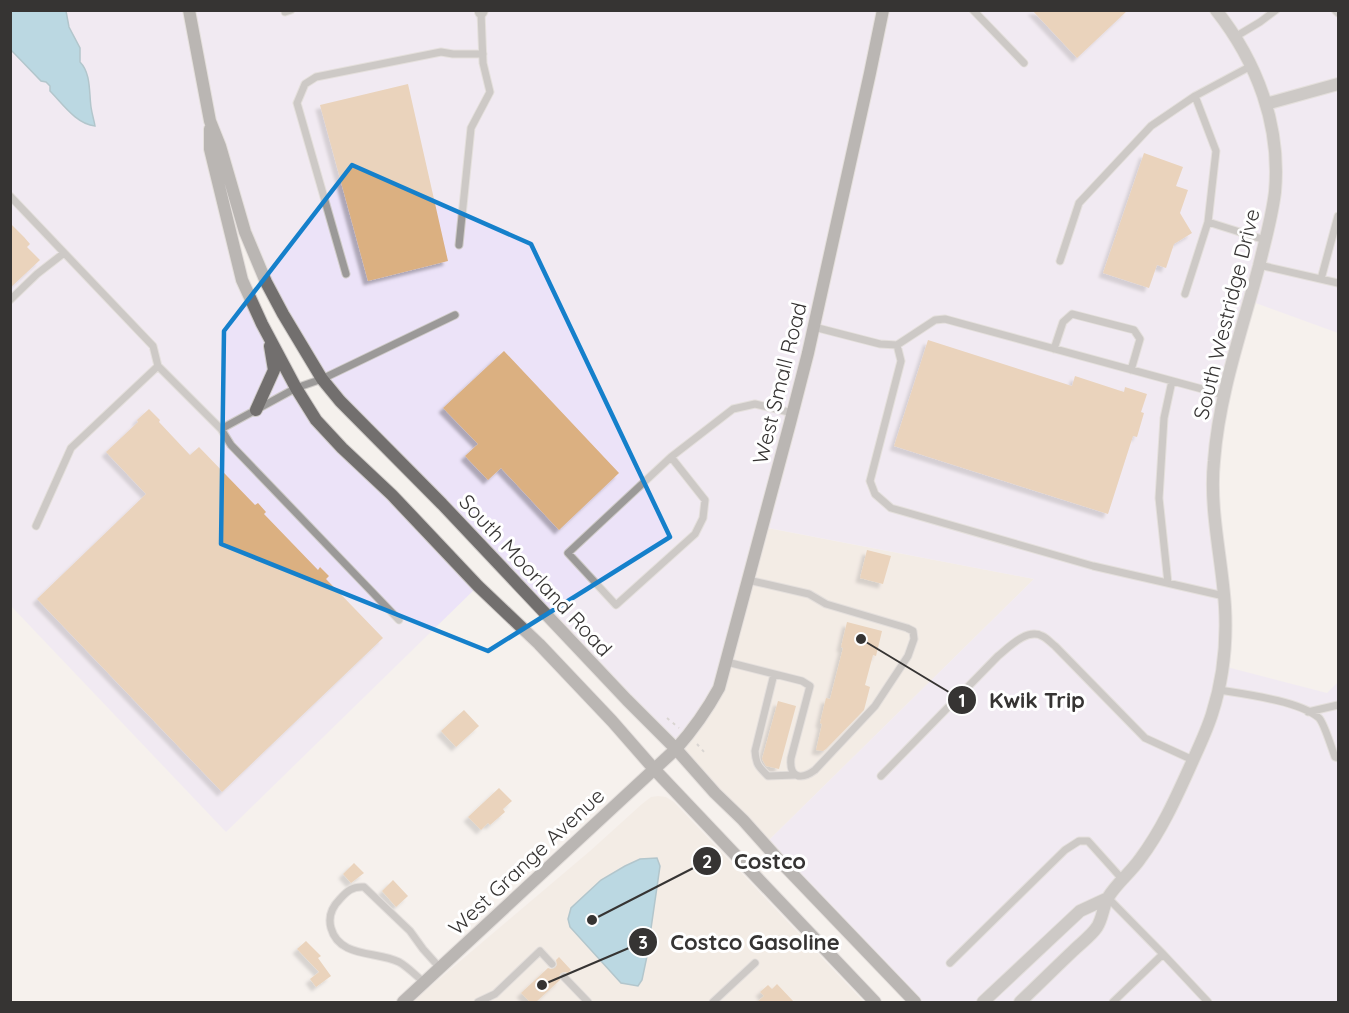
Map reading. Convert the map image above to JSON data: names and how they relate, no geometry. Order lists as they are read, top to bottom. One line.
{"streets":{"main road":["West Small Road","South Moorland Road","West Grange Avenue"],"street":["South Westridge Drive"]},"crossings":[["West Small Road","South Moorland Road"],["West Small Road","West Grange Avenue"],["South Moorland Road","West Grange Avenue"]],"places":["Kwik Trip","Costco","Costco Gasoline"]}
